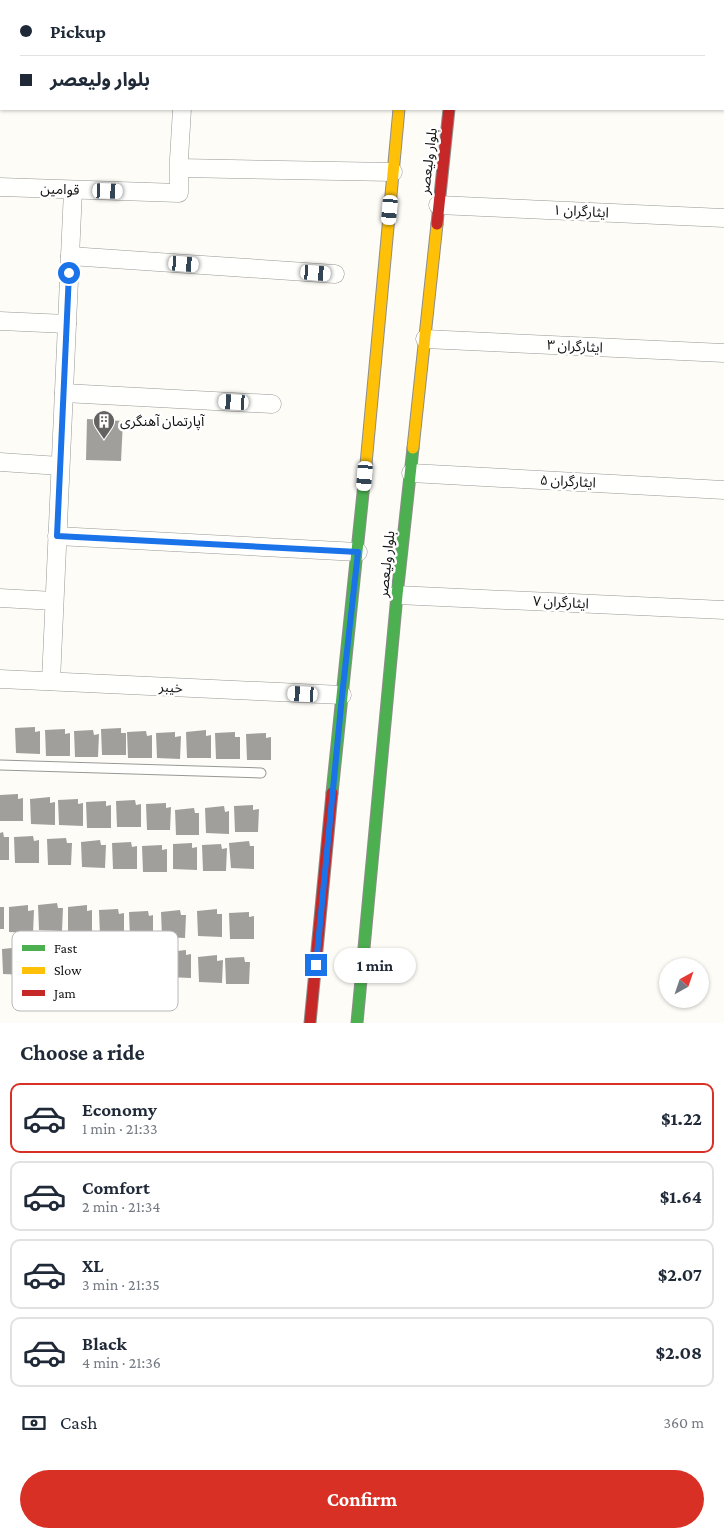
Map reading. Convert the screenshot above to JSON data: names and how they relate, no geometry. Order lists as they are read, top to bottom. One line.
{"streets":{"main road":["بلوار ولیعصر"],"street":["قوامین","ایثارگران ۱","ایثارگران ۳","ایثارگران ۵","ایثارگران ۷","خیبر"]},"crossings":[["بلوار ولیعصر","ایثارگران ۱"],["بلوار ولیعصر","ایثارگران ۳"],["بلوار ولیعصر","ایثارگران ۵"],["بلوار ولیعصر","ایثارگران ۷"],["بلوار ولیعصر","خیبر"]],"places":{"building":["آپارتمان آهنگری"]},"legend":["Fast","Slow","Jam"],"north":"top right","page":{"banner":["Pickup","بلوار ولیعصر"],"bubble":"1 min","heading":"Choose a ride","list":[{"name":"Economy","note":"1 min · 21:33","value":"$1.22"},{"name":"Comfort","note":"2 min · 21:34","value":"$1.64"},{"name":"XL","note":"3 min · 21:35","value":"$2.07"},{"name":"Black","note":"4 min · 21:36","value":"$2.08"}],"pay":["Cash","360 m"],"buttons":"Confirm"}}
